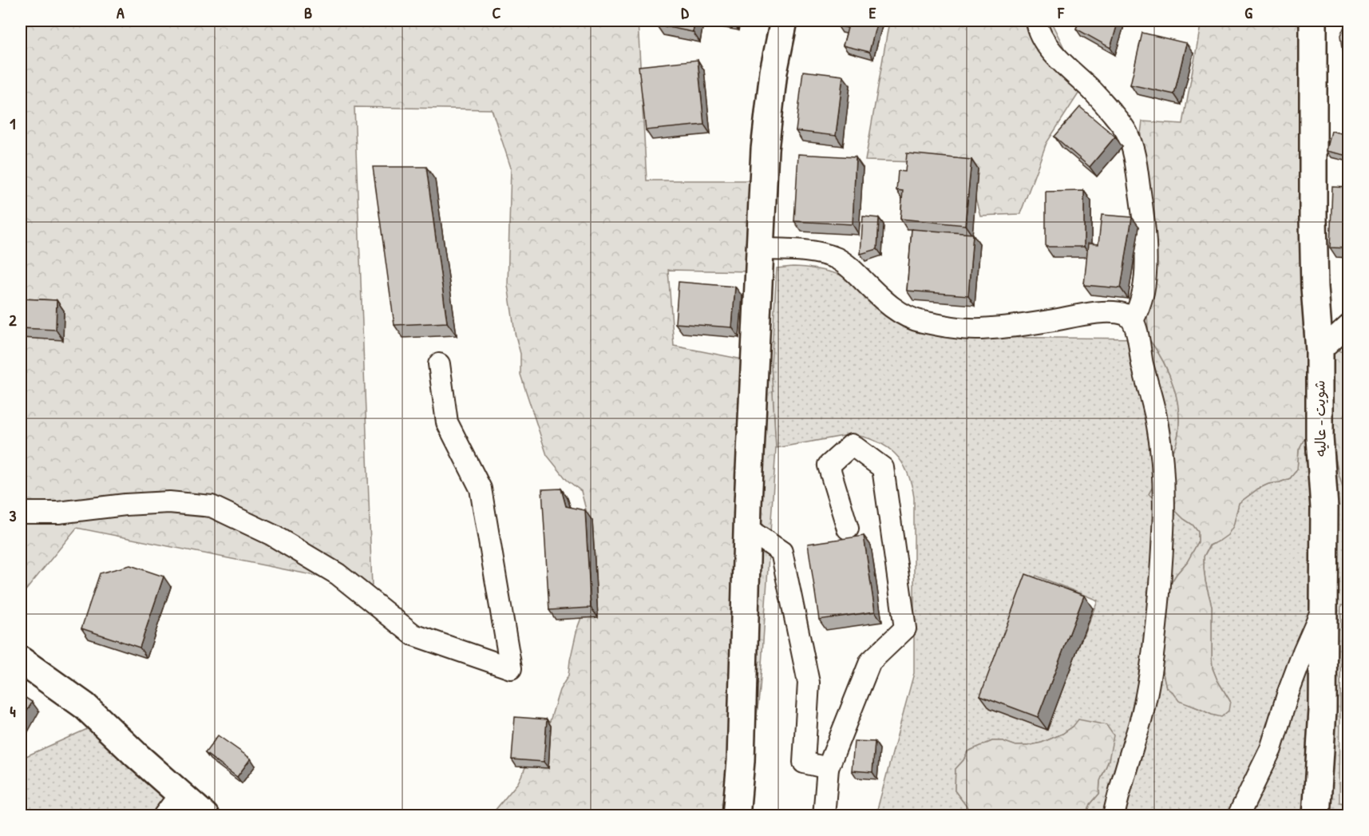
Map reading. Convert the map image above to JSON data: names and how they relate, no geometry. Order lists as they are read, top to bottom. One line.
{"streets":{"main road":["شويت - عاليه"]},"grid":{"columns":["A","B","C","D","E","F","G"],"rows":["1","2","3","4"]}}
